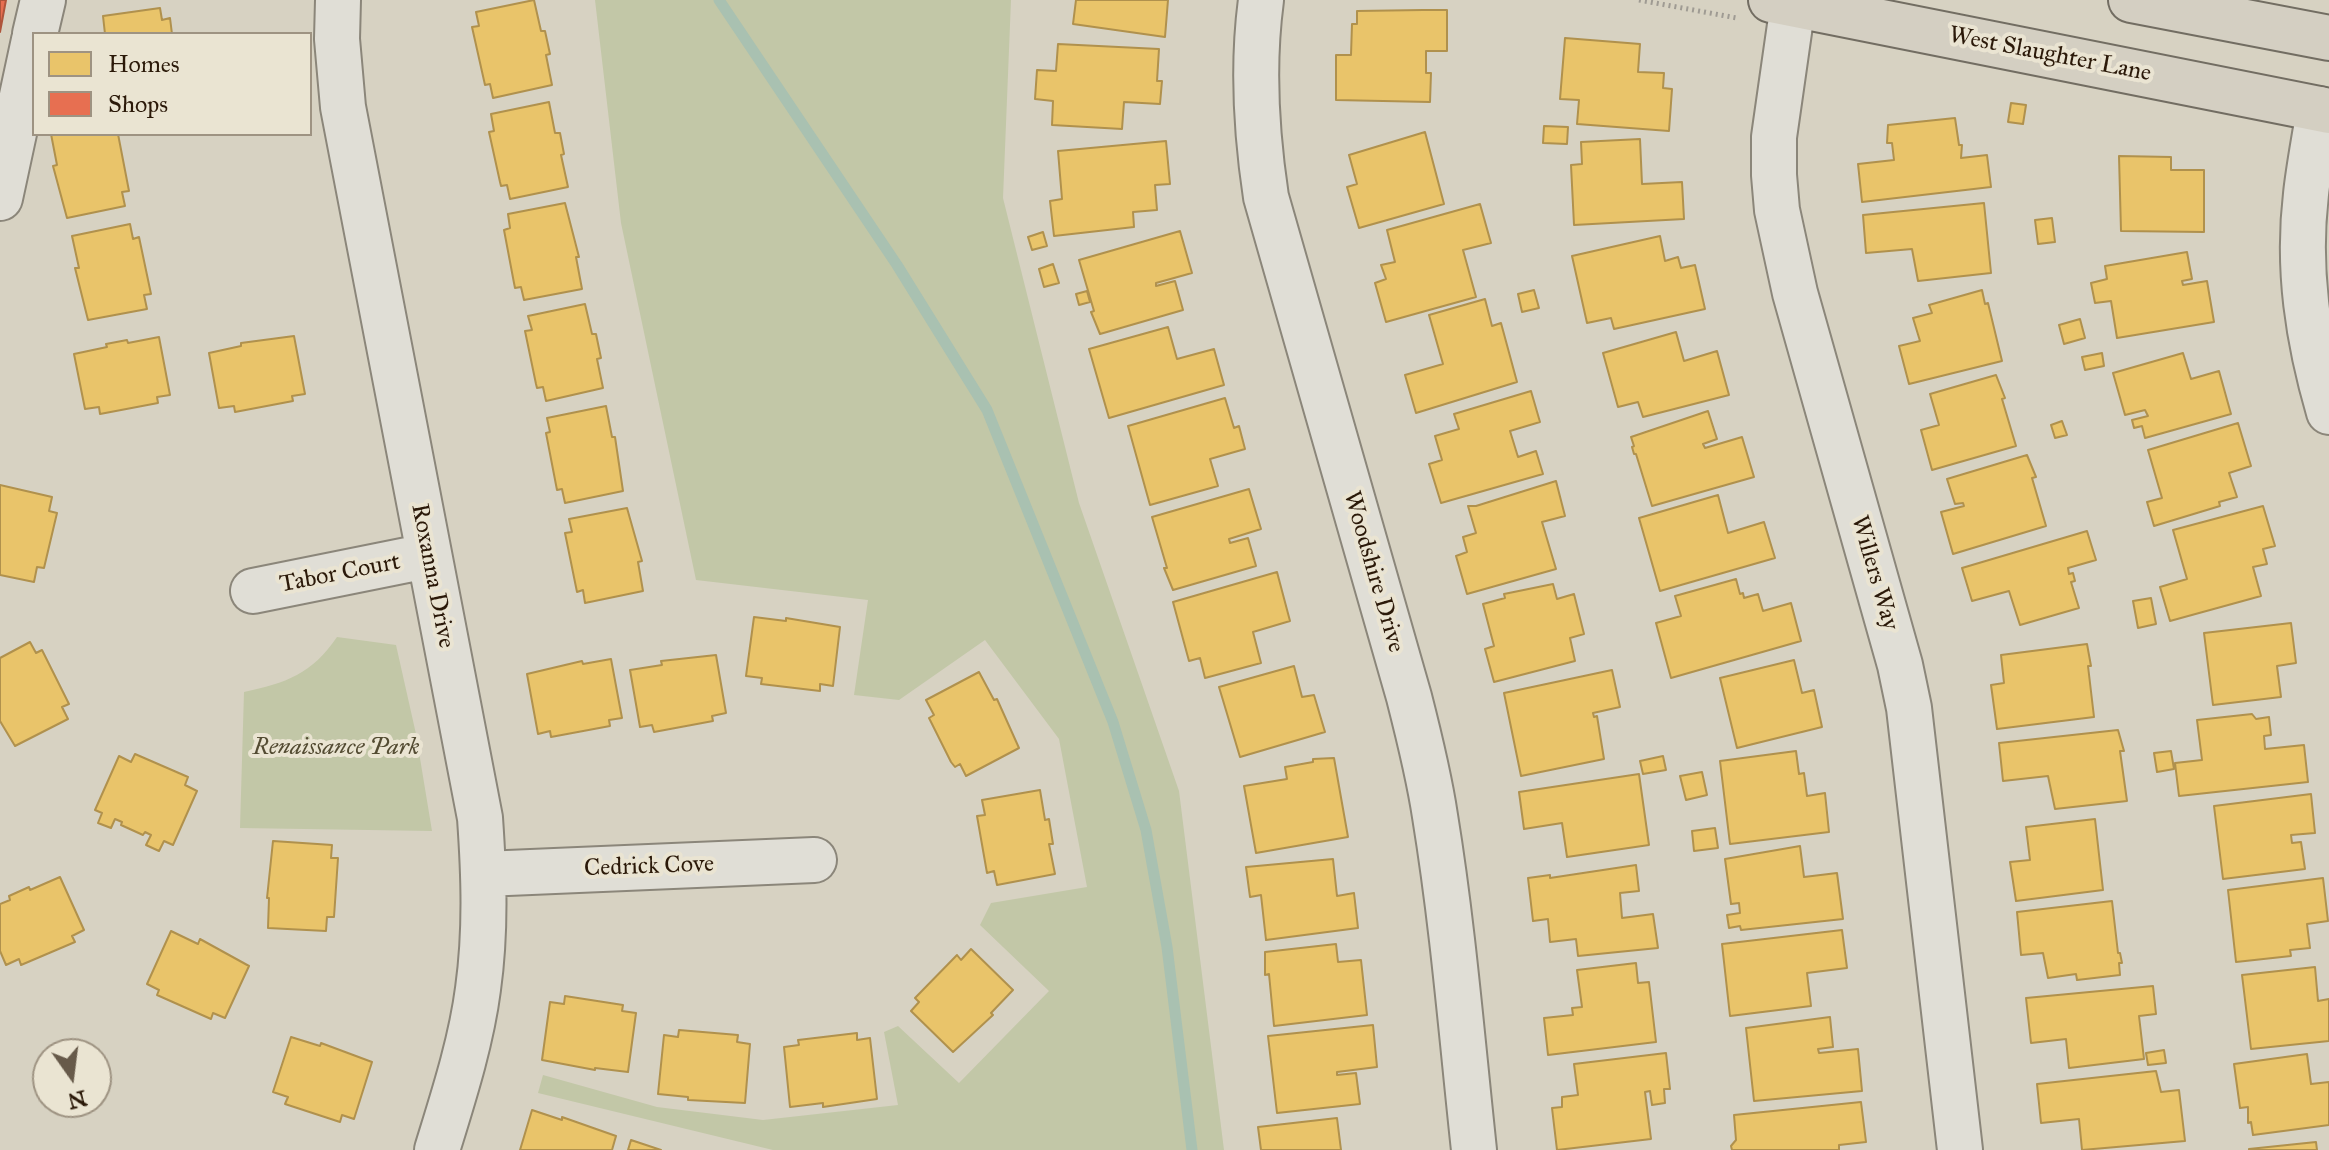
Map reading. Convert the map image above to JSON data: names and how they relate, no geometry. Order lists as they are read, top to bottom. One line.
{"streets":{"main road":["West Slaughter Lane"],"street":["Woodshire Drive","Willers Way","Tabor Court","Roxanna Drive","Cedrick Cove"]},"crossings":[["West Slaughter Lane","Willers Way"],["Tabor Court","Roxanna Drive"],["Roxanna Drive","Cedrick Cove"]],"parks":["Renaissance Park"],"legend":["Homes","Shops"],"north":"bottom"}
